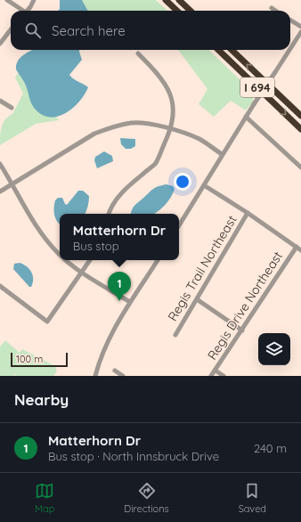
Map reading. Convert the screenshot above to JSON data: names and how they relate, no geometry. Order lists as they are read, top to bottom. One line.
{"streets":{"highway":["I 694"],"street":["Regis Trail Northeast","Regis Drive Northeast"]},"scale_bar":"100 m","page":{"search":"Search here","popup":["Matterhorn Dr","Bus stop"],"pins":"1","scale":"100 m","heading":"Nearby","list":[{"mark":"1","name":"Matterhorn Dr","note":"Bus stop · North Innsbruck Drive","value":"240 m"}],"nav":["Map","Directions","Saved"]}}
